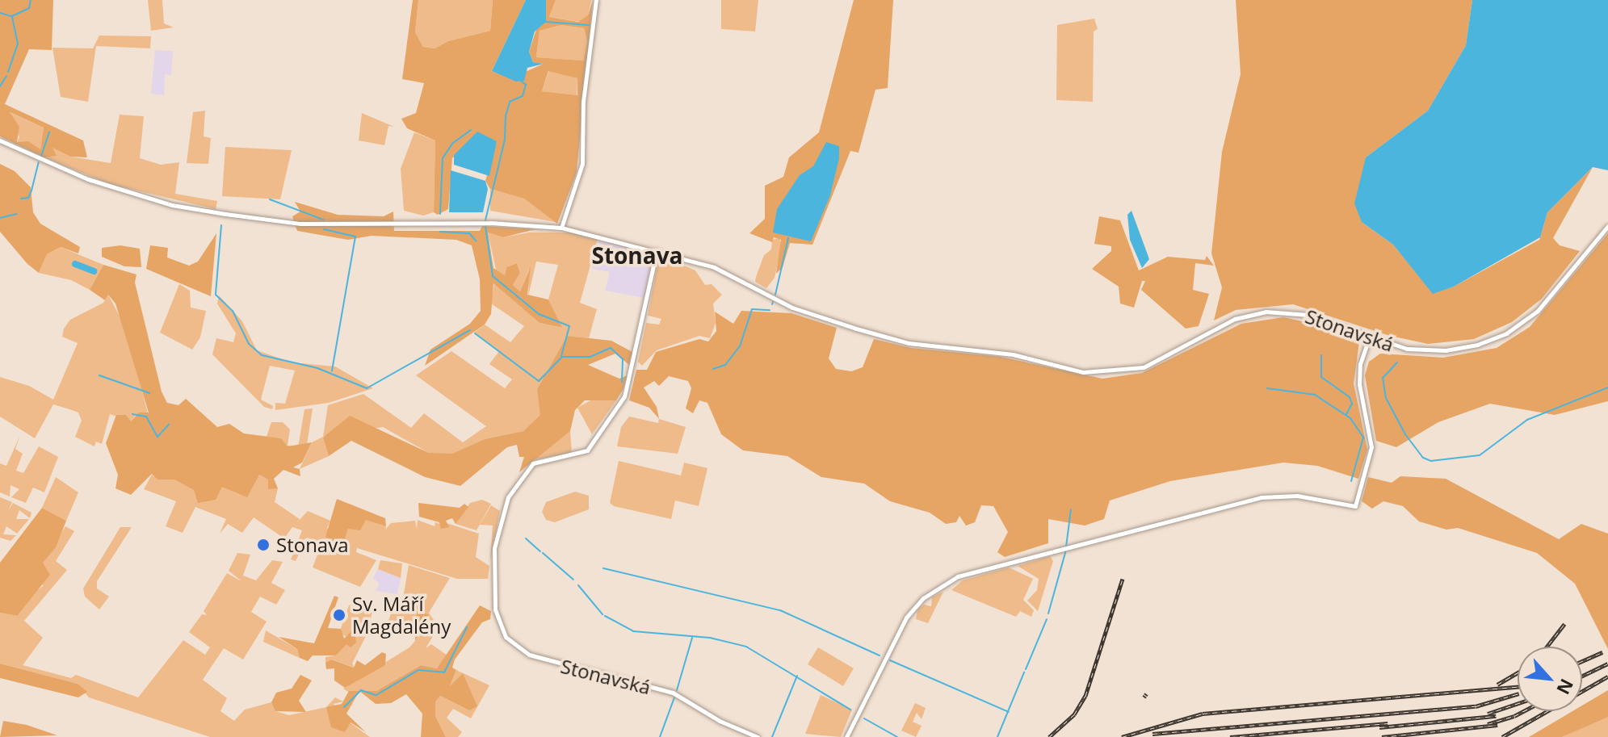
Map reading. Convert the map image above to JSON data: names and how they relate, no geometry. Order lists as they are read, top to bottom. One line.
{"streets":{"street":["Stonavská"]},"districts":["Stonava"],"places":["Stonava","Sv. Máří Magdalény"],"north":"bottom right"}
